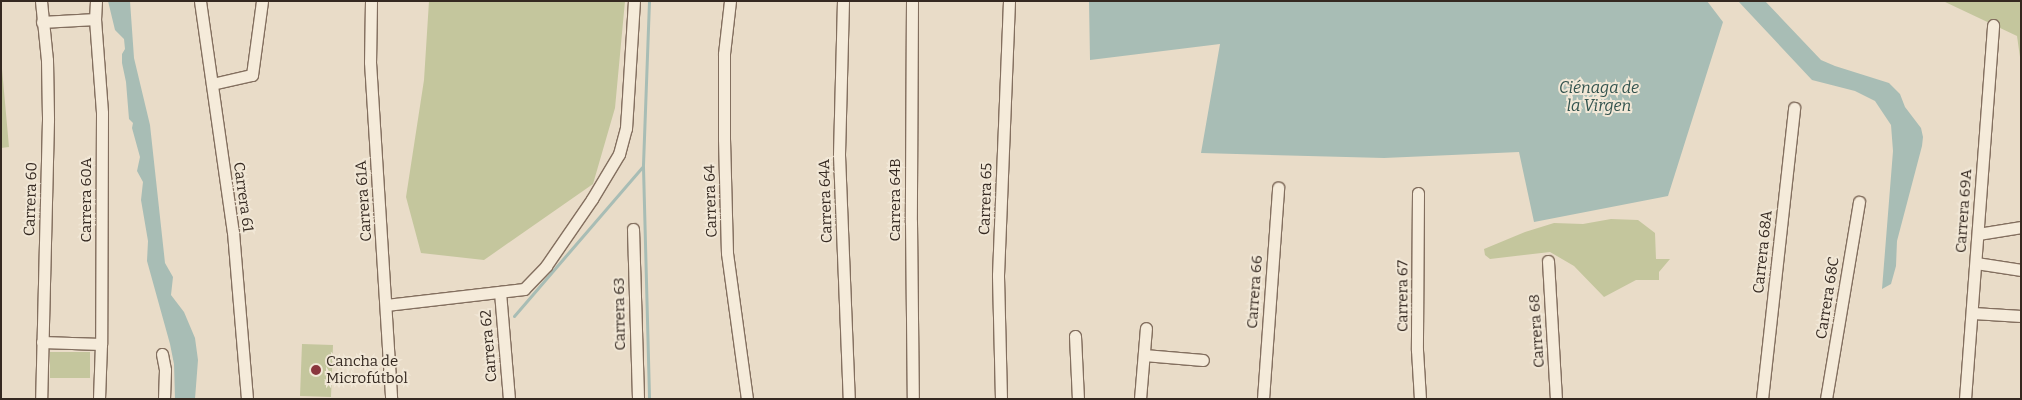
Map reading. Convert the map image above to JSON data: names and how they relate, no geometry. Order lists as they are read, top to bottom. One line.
{"streets":{"street":["Carrera 61","Carrera 60","Carrera 65","Carrera 60A","Carrera 64B","Carrera 61A","Carrera 64","Carrera 64A","Carrera 69A","Carrera 68A","Carrera 66","Carrera 67","Carrera 68C","Carrera 63","Carrera 68","Carrera 62"]},"water":["Ciénaga de la Virgen"],"places":["Cancha de Microfútbol"]}
